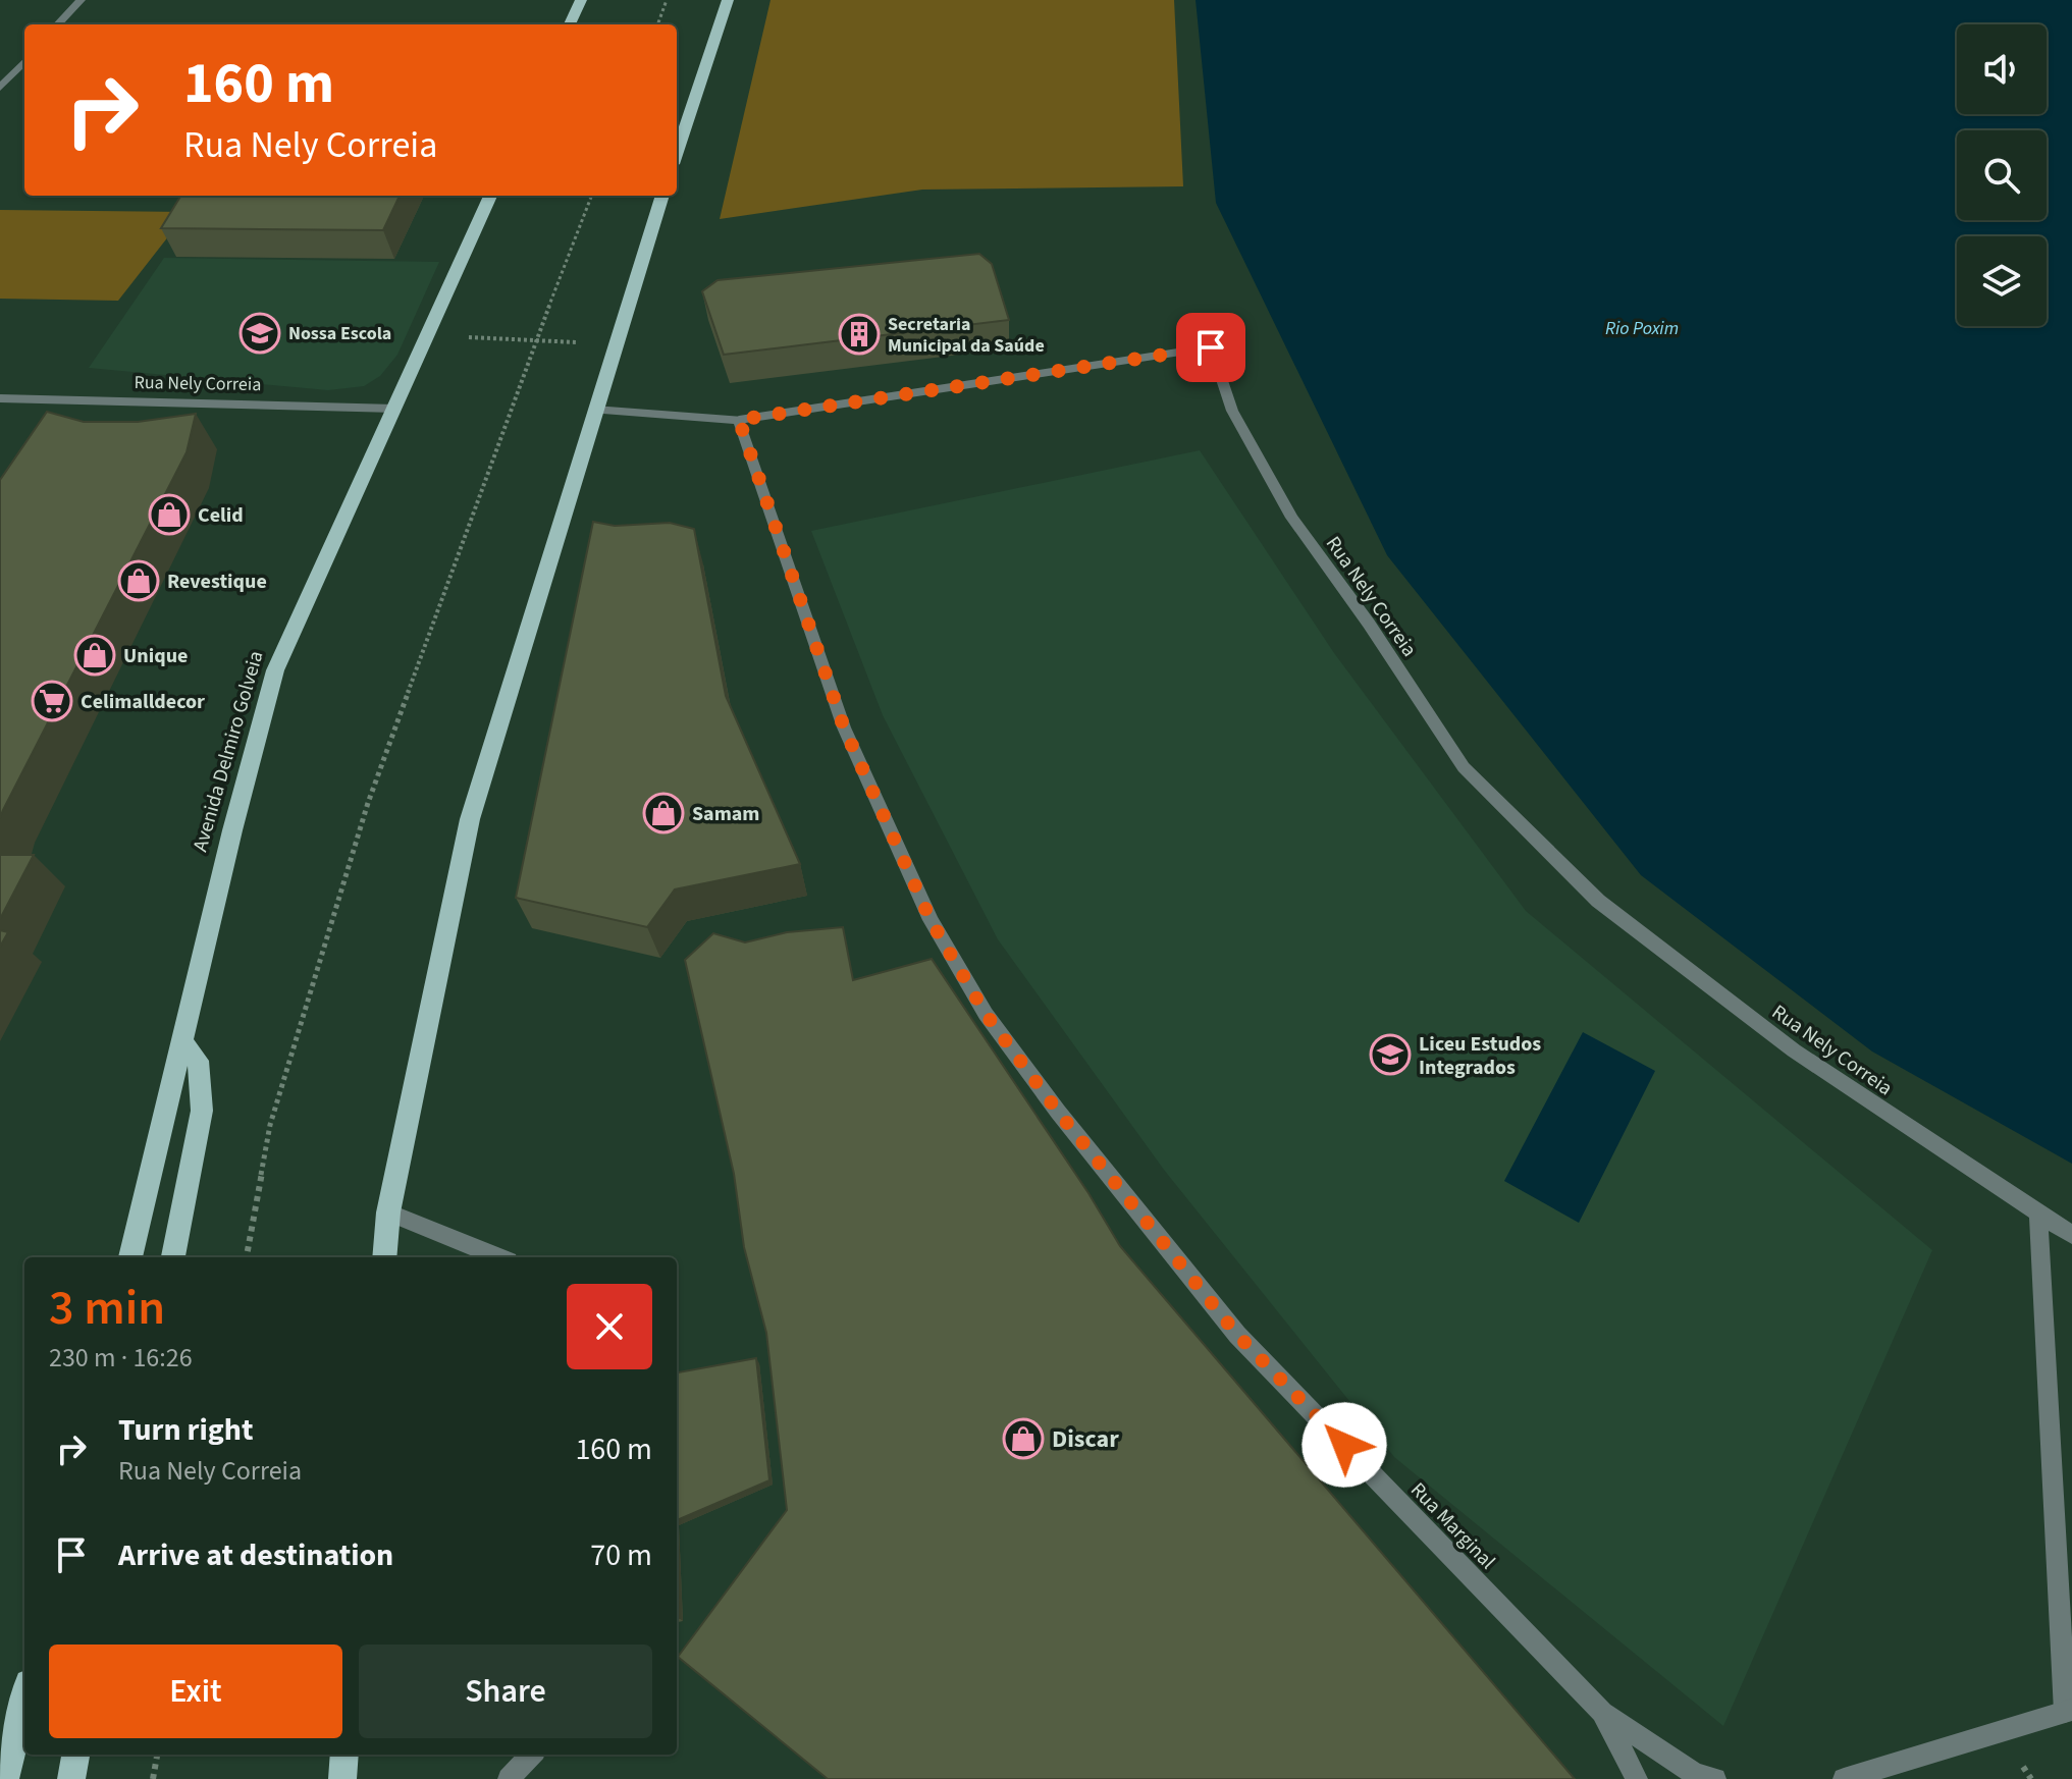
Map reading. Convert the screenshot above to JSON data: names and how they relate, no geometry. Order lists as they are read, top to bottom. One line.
{"streets":{"main road":["Avenida Delmiro Golveia"],"street":["Rua Nely Correia","Rua Marginal"]},"crossings":[["Rua Nely Correia","Avenida Delmiro Golveia"],["Rua Nely Correia","Rua Marginal"]],"water":["Rio Poxim"],"places":{"school or university":["Nossa Escola","Liceu Estudos Integrados"],"building":["Secretaria Municipal da Saúde"],"shop":["Celid","Revestique","Unique","Samam","Discar"],"supermarket":["Celimalldecor"]},"page":{"turn":["160 m","Rua Nely Correia"],"heading":["3 min","230 m · 16:26"],"list":[{"name":"Turn right","note":"Rua Nely Correia","value":"160 m"},{"name":"Arrive at destination","value":"70 m"}],"buttons":["Exit","Share"]}}
